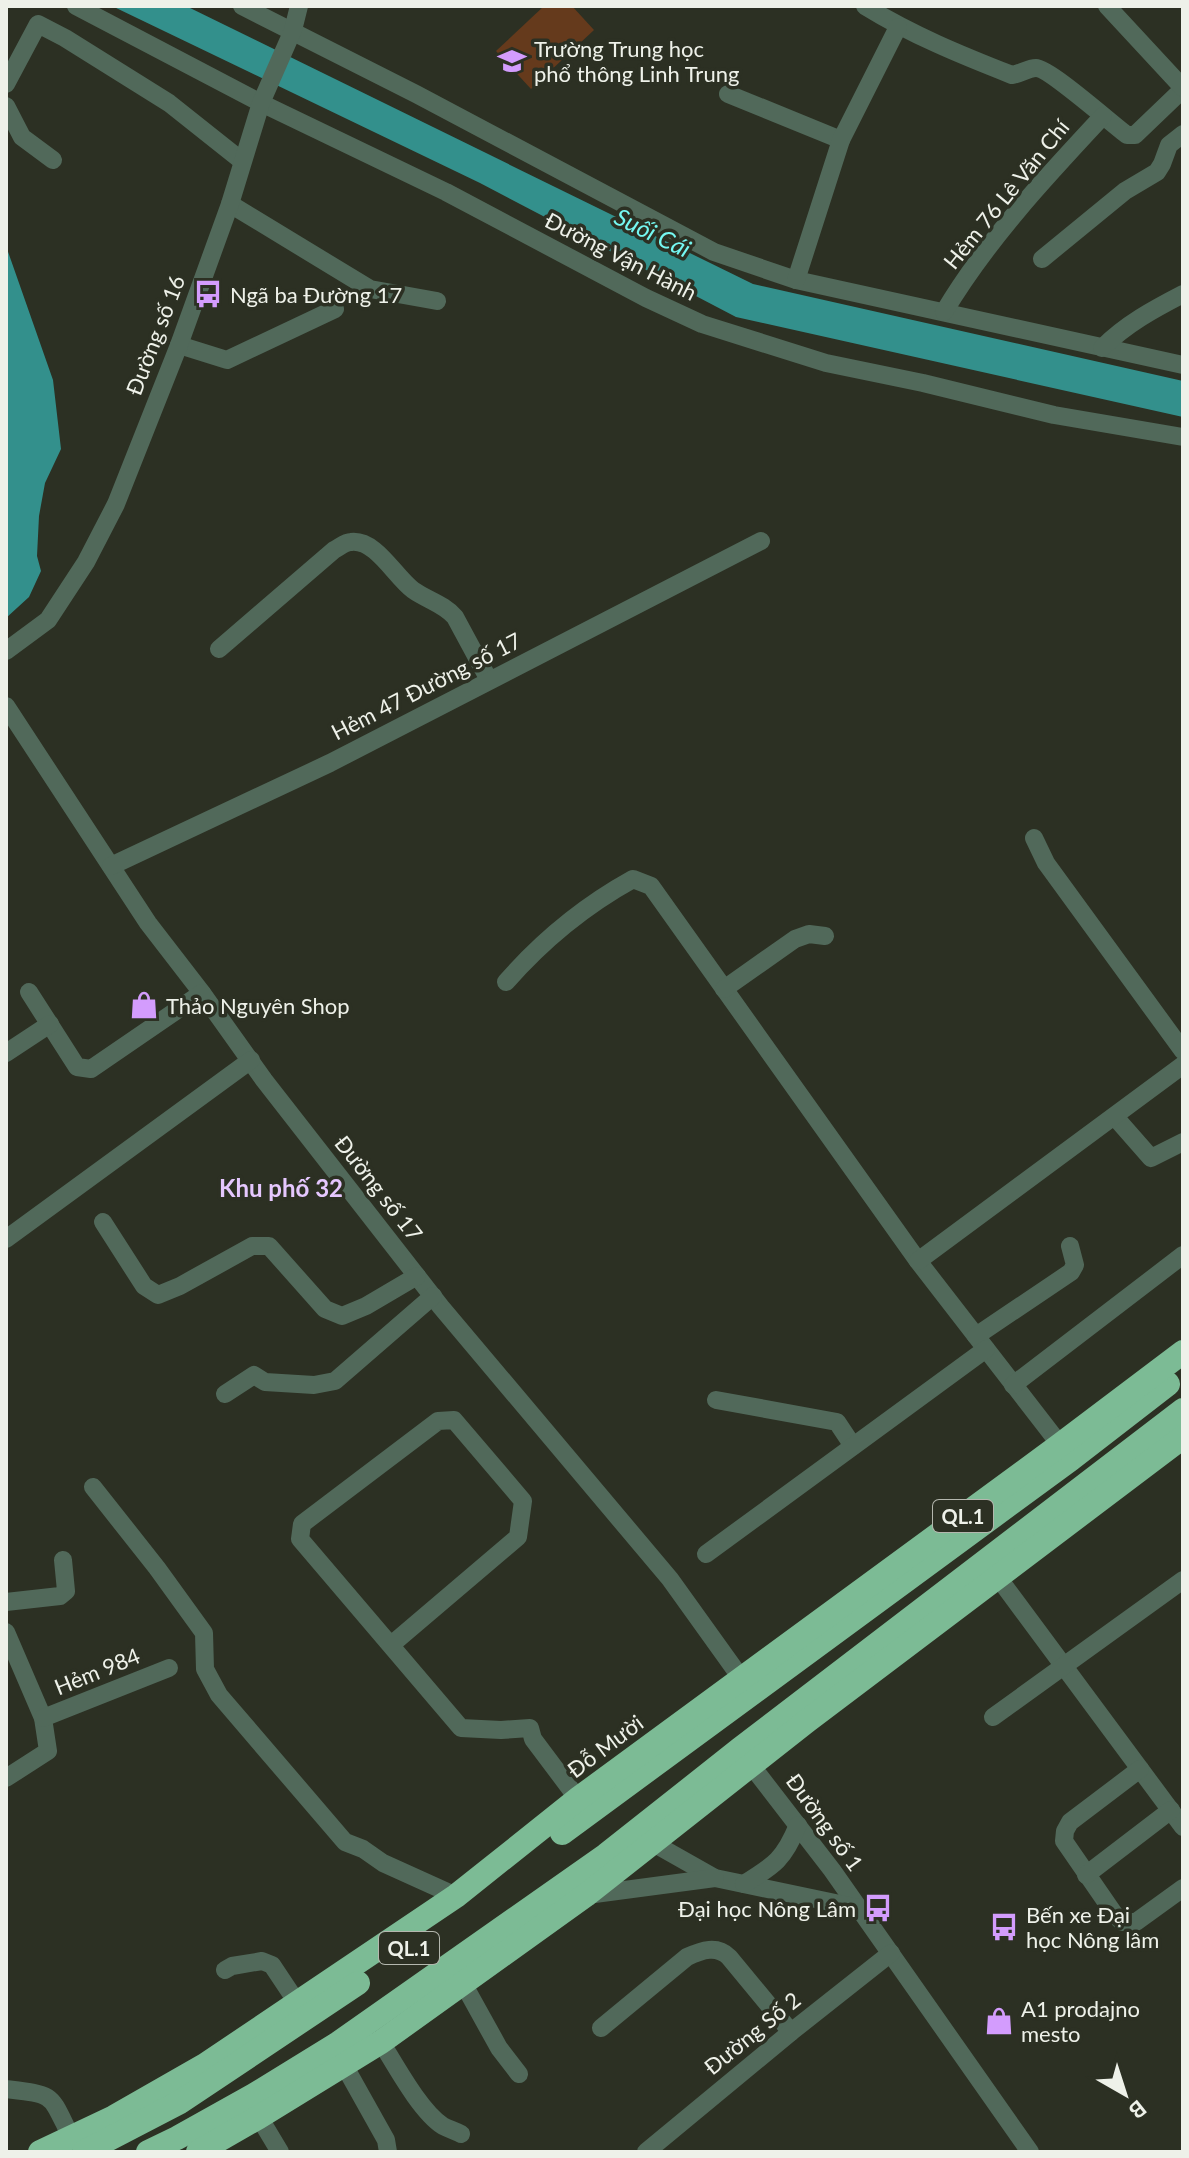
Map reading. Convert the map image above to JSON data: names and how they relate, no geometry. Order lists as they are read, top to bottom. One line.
{"streets":{"highway":["QL.1","Đỗ Mười"],"street":["Hẻm 76 Lê Văn Chí","Đường Vận Hành","Đường số 16","Hẻm 47 Đường số 17","Đường số 17","Hẻm 984","Đường số 1","Đường Số 2"]},"crossings":[["Hẻm 76 Lê Văn Chí","Đường Vận Hành"],["Đường Vận Hành","Đường số 16"],["Hẻm 47 Đường số 17","Đường số 17"],["Đường số 17","Đỗ Mười"],["QL.1","Đường số 1"],["Đường số 1","Đường Số 2"]],"districts":["Khu phố 32"],"water":["Suối Cái"],"places":{"school or university":["Trường Trung học phổ thông Linh Trung"],"bus stop":["Ngã ba Đường 17","Đại học Nông Lâm","Bến xe Đại học Nông lâm"],"shop":["Thảo Nguyên Shop","A1 prodajno mesto"]},"north":"bottom right"}
